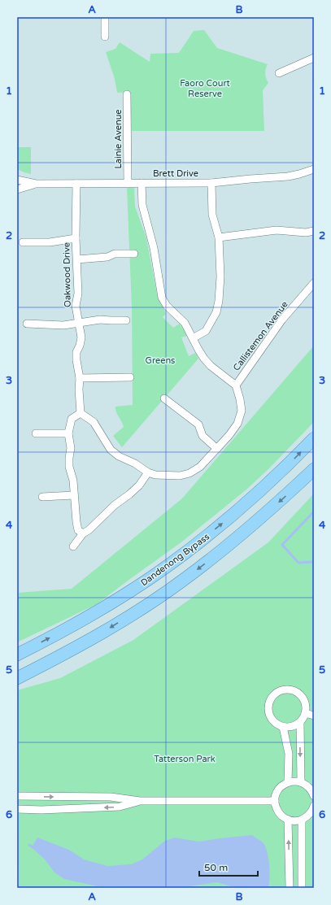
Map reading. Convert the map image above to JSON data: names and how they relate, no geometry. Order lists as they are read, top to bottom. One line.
{"streets":{"highway":["Dandenong Bypass"],"street":["Lainie Avenue","Brett Drive","Oakwood Drive","Callistemon Avenue"]},"crossings":[["Lainie Avenue","Brett Drive"],["Brett Drive","Oakwood Drive"]],"parks":["Faoro Court Reserve","Greens","Tatterson Park"],"scale_bar":"50 m","grid":{"columns":["A","B"],"rows":["1","2","3","4","5","6"]}}
